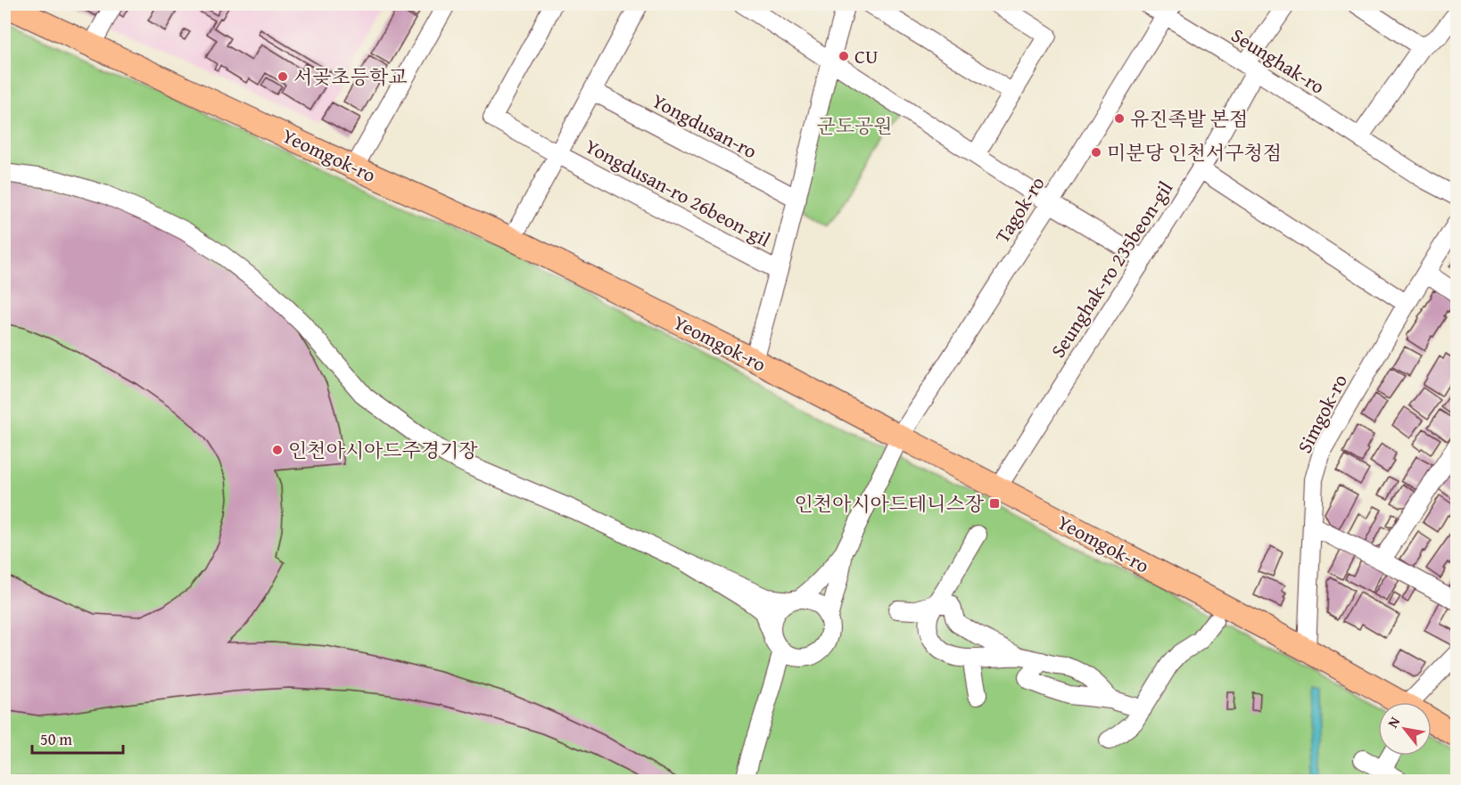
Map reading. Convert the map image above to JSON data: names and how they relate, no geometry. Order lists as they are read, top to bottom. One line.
{"streets":{"main road":["Yeomgok-ro"],"street":["Seunghak-ro","Yongdusan-ro","Yongdusan-ro 26beon-gil","Tagok-ro","Seunghak-ro 235beon-gil","Simgok-ro"]},"crossings":[["Seunghak-ro","Tagok-ro"],["Seunghak-ro","Seunghak-ro 235beon-gil"],["Yongdusan-ro","Yongdusan-ro 26beon-gil"],["Yeomgok-ro","Tagok-ro"],["Yeomgok-ro","Seunghak-ro 235beon-gil"],["Yeomgok-ro","Simgok-ro"]],"parks":["군도공원"],"places":{"other":["CU","서곶초등학교","유진족발 본점","미분당 인천서구청점","인천아시아드주경기장"],"transit":["인천아시아드테니스장"]},"scale_bar":"50 m","north":"top left"}
